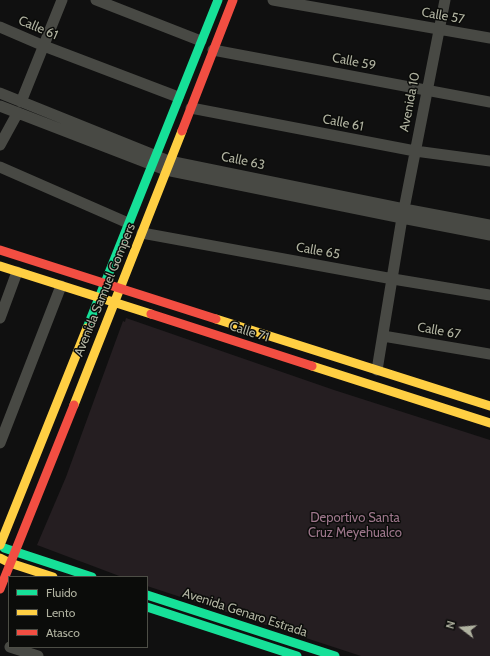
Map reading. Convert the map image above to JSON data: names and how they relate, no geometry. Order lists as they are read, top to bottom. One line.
{"streets":{"street":["Calle 57","Calle 61","Calle 59","Avenida 10","Calle 63","Calle 65","Avenida Samuel Gompers","Calle 67","Calle 71","Avenida Genaro Estrada"]},"crossings":[["Calle 57","Avenida 10"],["Calle 61","Avenida 10"],["Calle 61","Avenida Samuel Gompers"],["Calle 59","Avenida 10"],["Calle 59","Avenida Samuel Gompers"],["Avenida 10","Calle 63"],["Avenida 10","Calle 65"],["Avenida 10","Calle 67"],["Avenida 10","Calle 71"],["Calle 63","Avenida Samuel Gompers"],["Calle 65","Avenida Samuel Gompers"],["Avenida Samuel Gompers","Calle 71"]],"parks":["Deportivo Santa Cruz Meyehualco"],"legend":["Fluido","Lento","Atasco"],"north":"left"}
